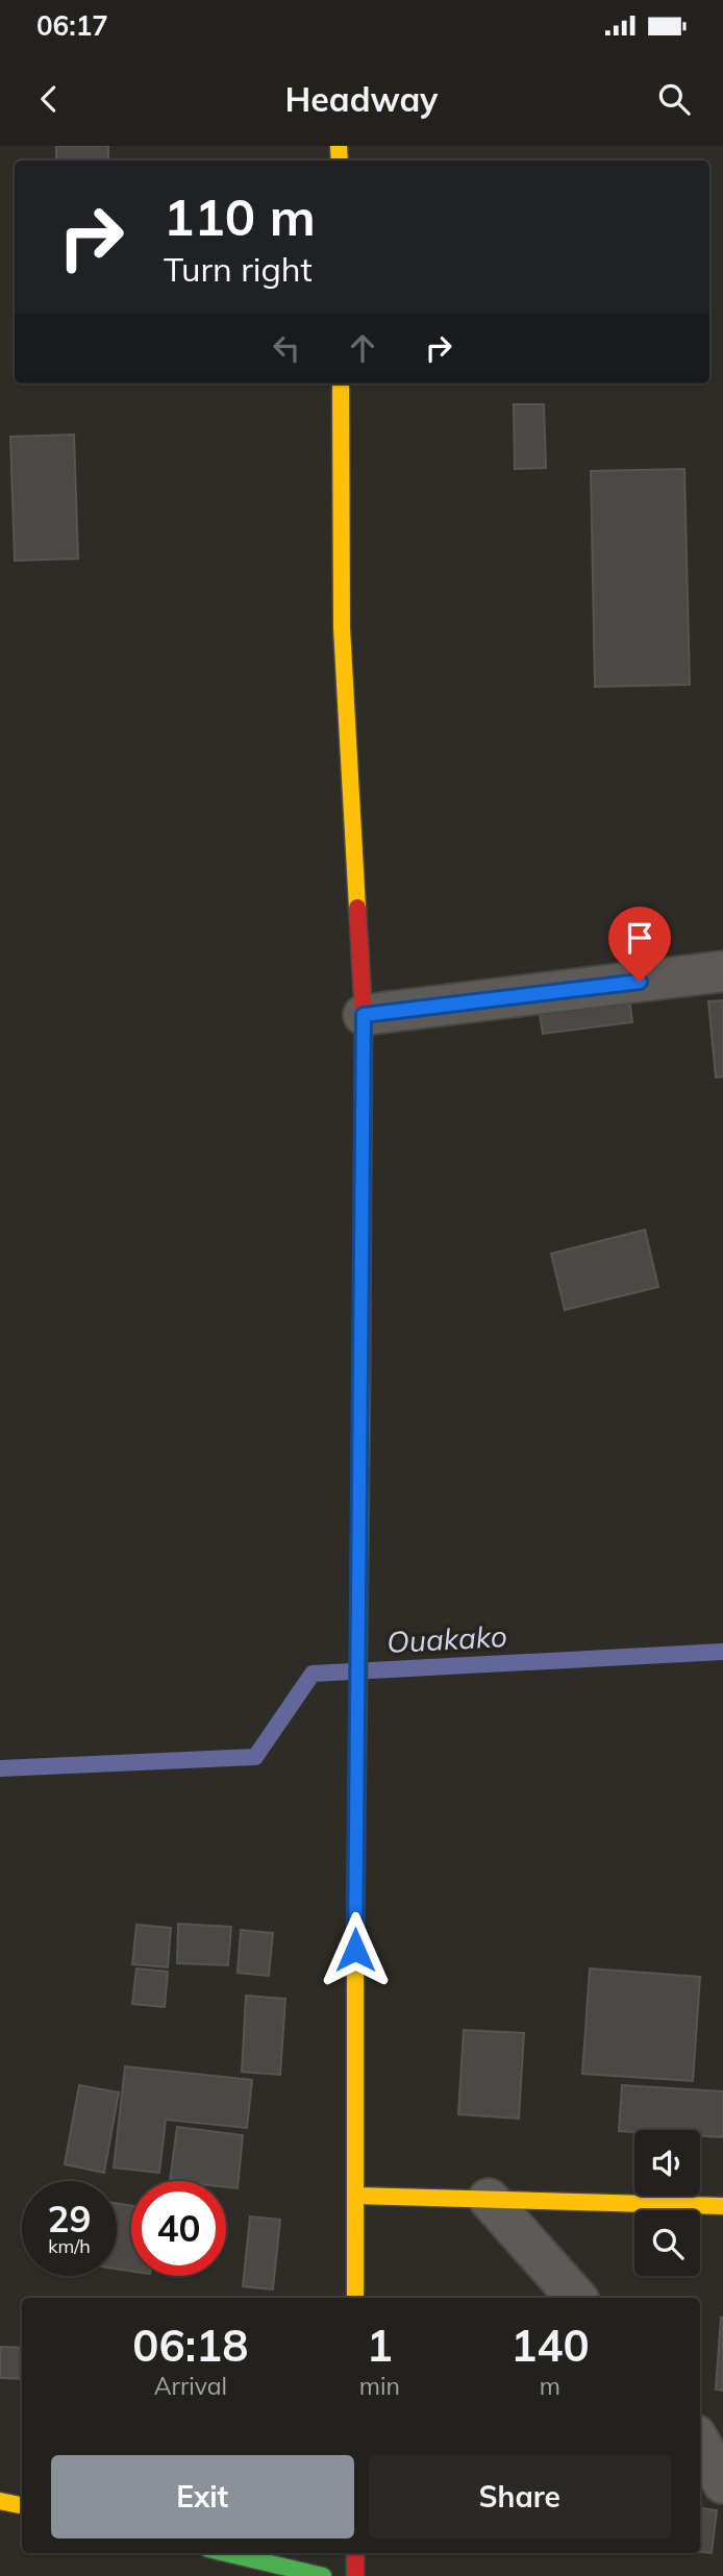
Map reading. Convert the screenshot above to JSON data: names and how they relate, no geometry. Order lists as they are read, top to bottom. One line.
{"water":["Ouakako"],"page":{"status":"06:17","header":"Headway","turn":["110 m","Turn right"],"speed":"29 km/h","limit":"40","eta":["06:18","Arrival","1","min","140","m"],"buttons":["Exit","Share"]}}
